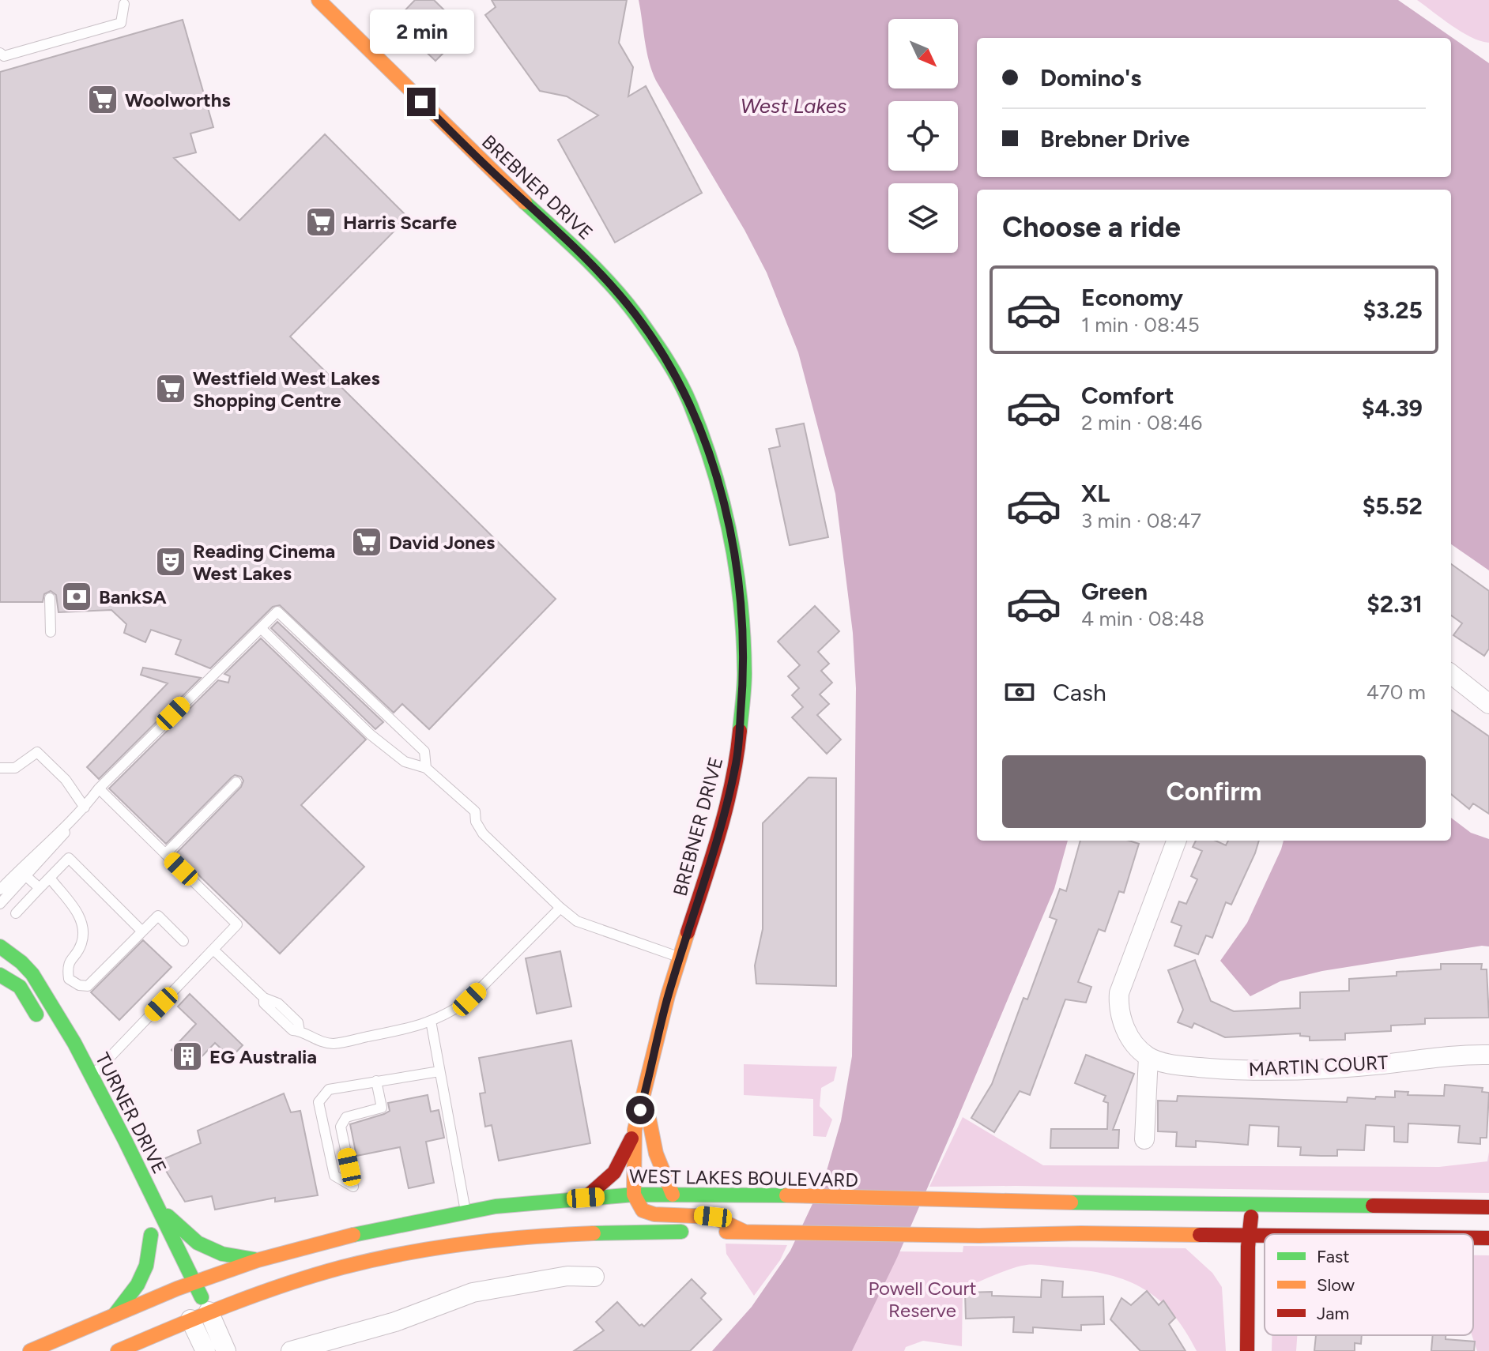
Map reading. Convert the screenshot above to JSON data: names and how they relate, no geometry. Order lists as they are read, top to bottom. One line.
{"streets":{"main road":["BREBNER DRIVE","TURNER DRIVE","WEST LAKES BOULEVARD"],"street":["MARTIN COURT"]},"crossings":[["BREBNER DRIVE","WEST LAKES BOULEVARD"],["TURNER DRIVE","WEST LAKES BOULEVARD"]],"water":["West Lakes"],"parks":["Powell Court Reserve"],"places":{"supermarket":["Woolworths","Harris Scarfe","Westfield West Lakes Shopping Centre","David Jones"],"theatre":["Reading Cinema West Lakes"],"bank":["BankSA"],"building":["EG Australia"]},"legend":["Fast","Slow","Jam"],"north":"bottom right","page":{"bubble":"2 min","banner":["Domino's","Brebner Drive"],"heading":"Choose a ride","list":[{"name":"Economy","note":"1 min · 08:45","value":"$3.25"},{"name":"Comfort","note":"2 min · 08:46","value":"$4.39"},{"name":"XL","note":"3 min · 08:47","value":"$5.52"},{"name":"Green","note":"4 min · 08:48","value":"$2.31"}],"pay":["Cash","470 m"],"buttons":"Confirm"}}
